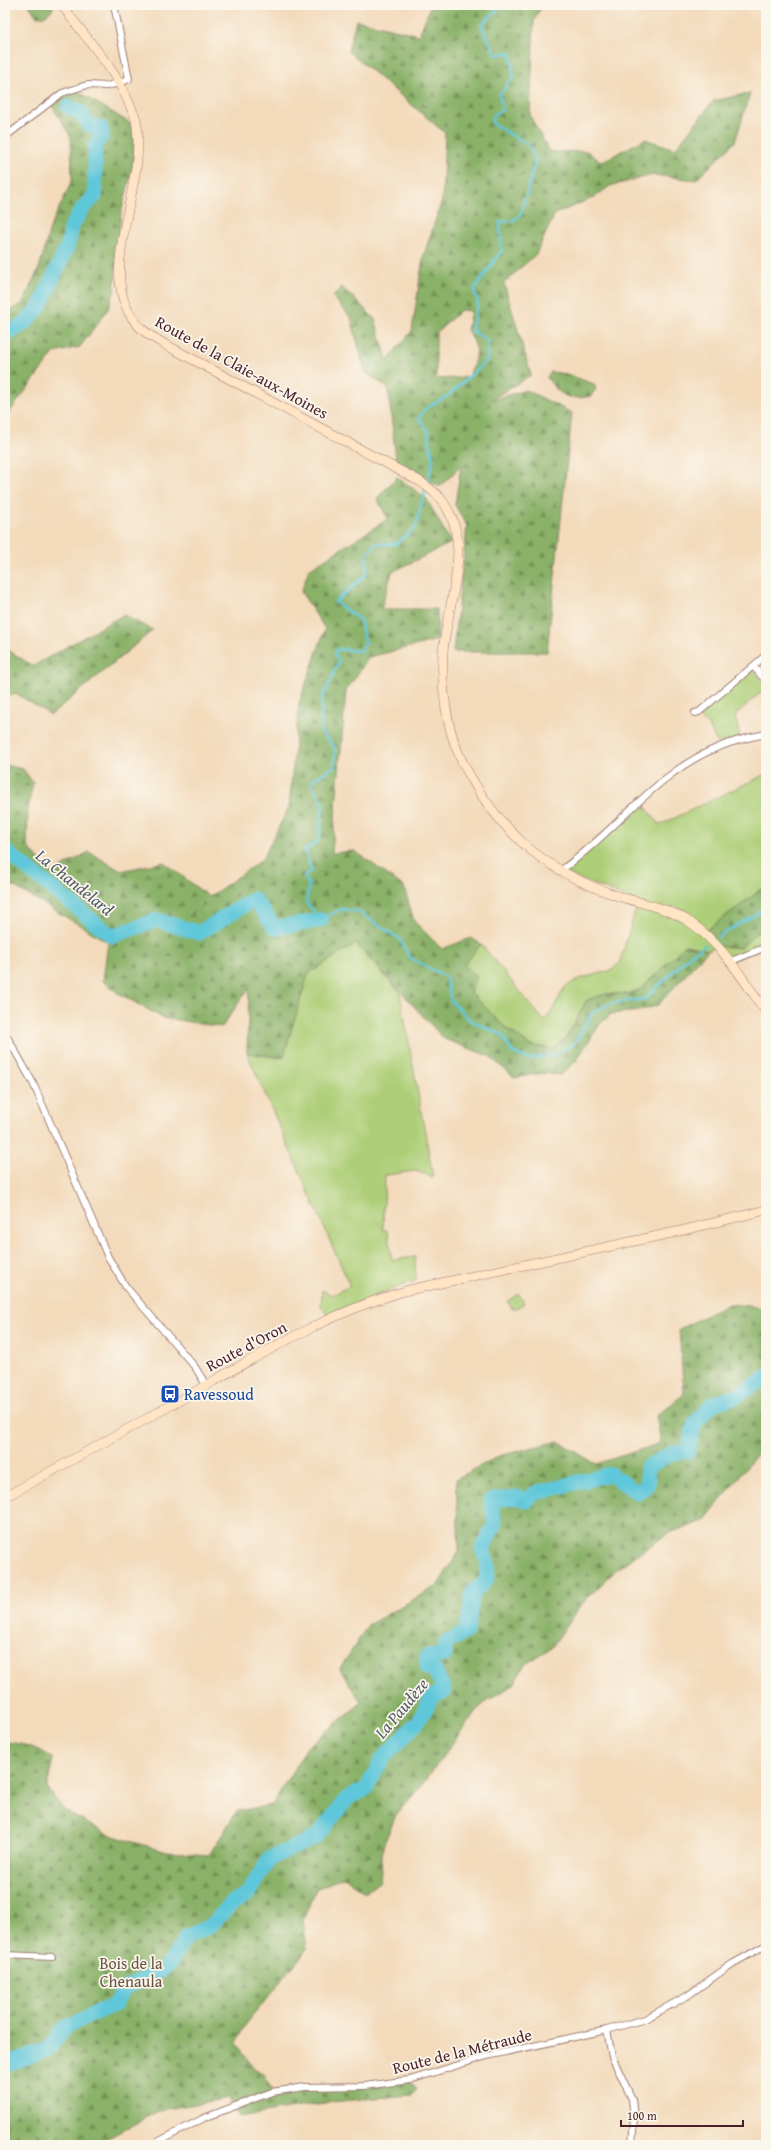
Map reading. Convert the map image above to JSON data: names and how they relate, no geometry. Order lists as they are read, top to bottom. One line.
{"streets":{"main road":["Route de la Claie-aux-Moines","Route d'Oron"],"street":["Route de la Métraude"]},"water":["La Chandelard","La Paudèze"],"parks":["Bois de la Chenaula"],"places":{"bus stop":["Ravessoud"]},"scale_bar":"100 m"}
